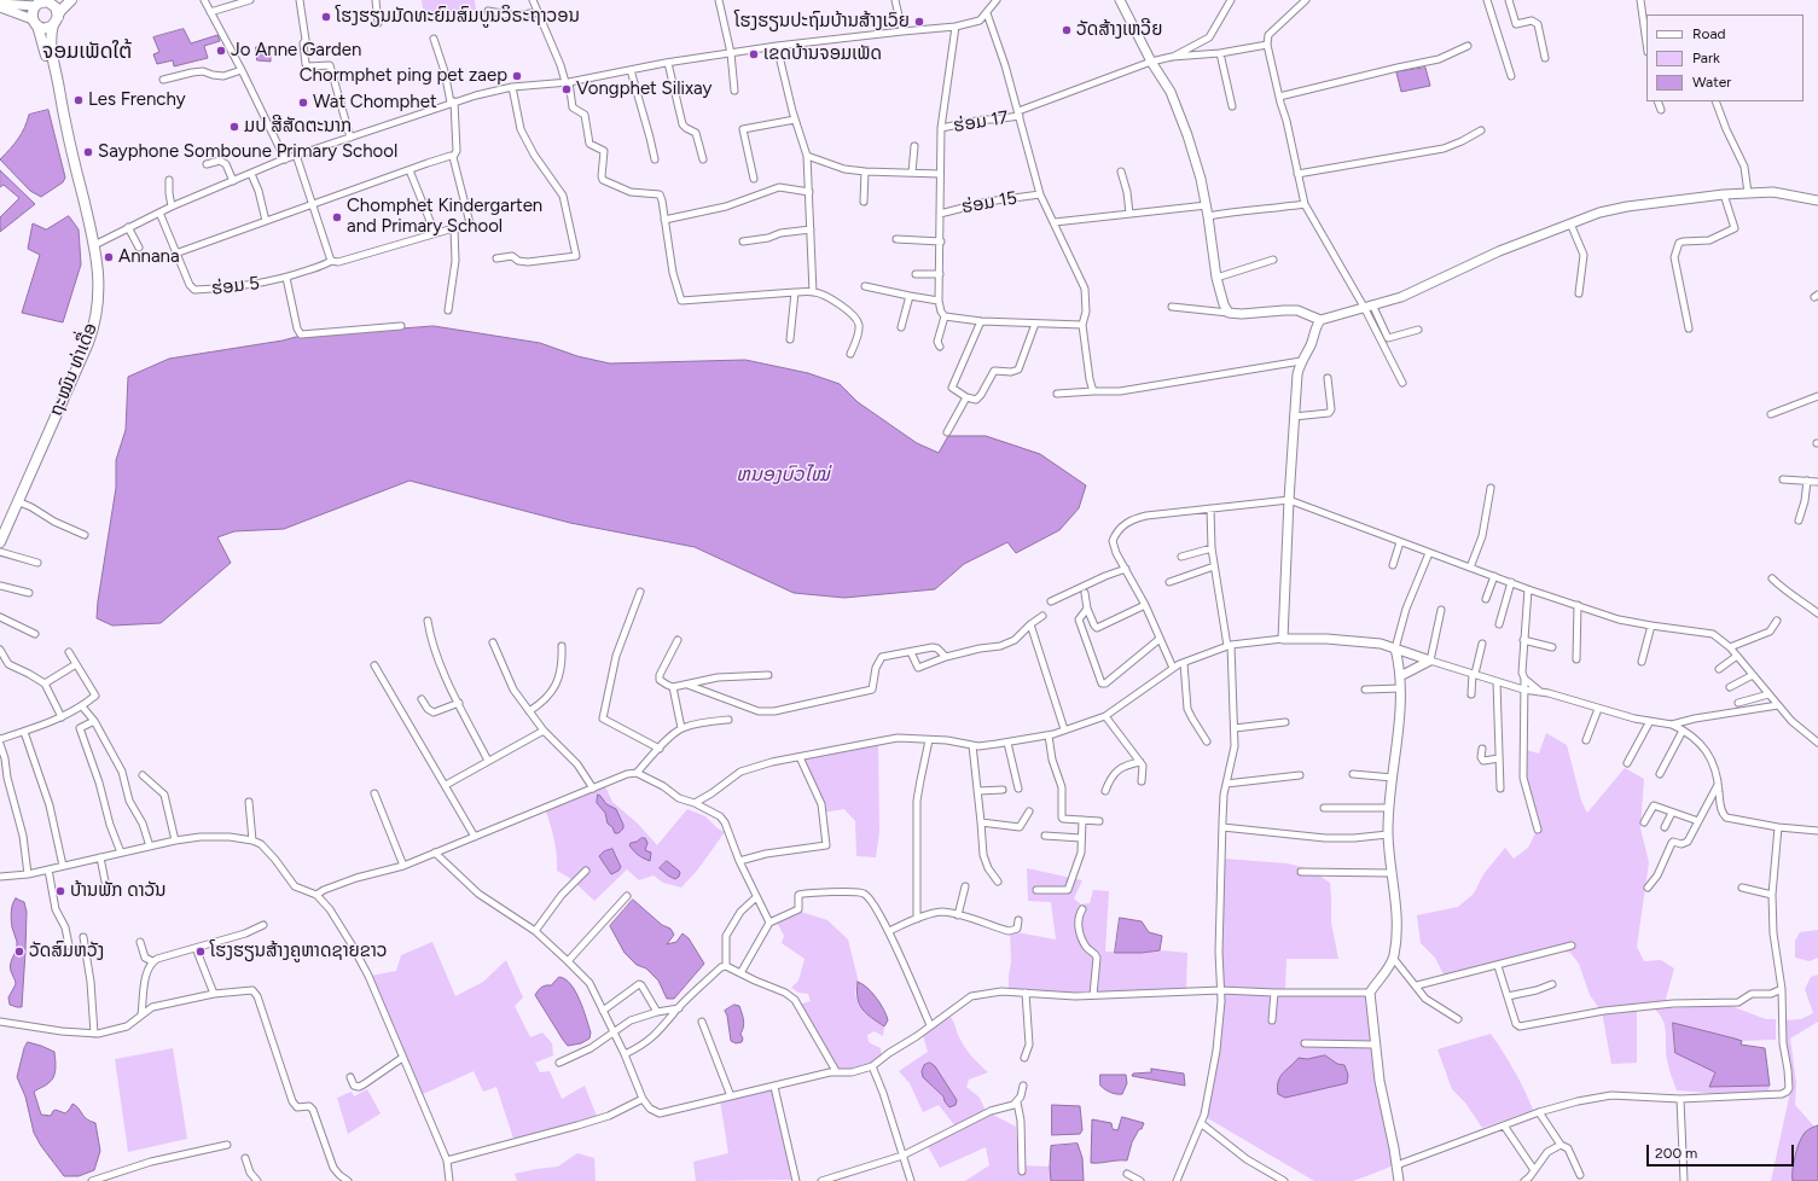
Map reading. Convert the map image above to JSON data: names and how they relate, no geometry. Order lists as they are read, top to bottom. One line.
{"streets":{"main road":["ຖະໝົນ ທ່າເດື່ອ"],"street":["ຮ່ອມ 17","ຮ່ອມ 15","ຮ່ອມ 5"]},"districts":["ຈອມເພັດໃຕ້"],"water":["ຫນອງບົວໄໝ່"],"places":["ໂຮງຮຽນມັດທະຍົມສົມບູນວິຣະຖາວອນ","ໂຮງຮຽນປະຖົມບ້ານສ້າງເວົຍ","ວັດສ້າງເຫວີຍ","Jo Anne Garden","ເຂດບ້ານຈອມເພັດ","Chormphet ping pet zaep","Vongphet Silixay","Les Frenchy","Wat Chomphet","ມປ ສີສັດຕະນາກ","Sayphone Somboune Primary School","Chomphet Kindergarten and Primary School","Annana","ບ້ານພັກ ດາວັນ","ວັດສົມຫວັງ","ໂຮງຮຽນສ້າງຄູຫາດຊາຍຂາວ"],"legend":["Road","Park","Water"],"scale_bar":"200 m"}
